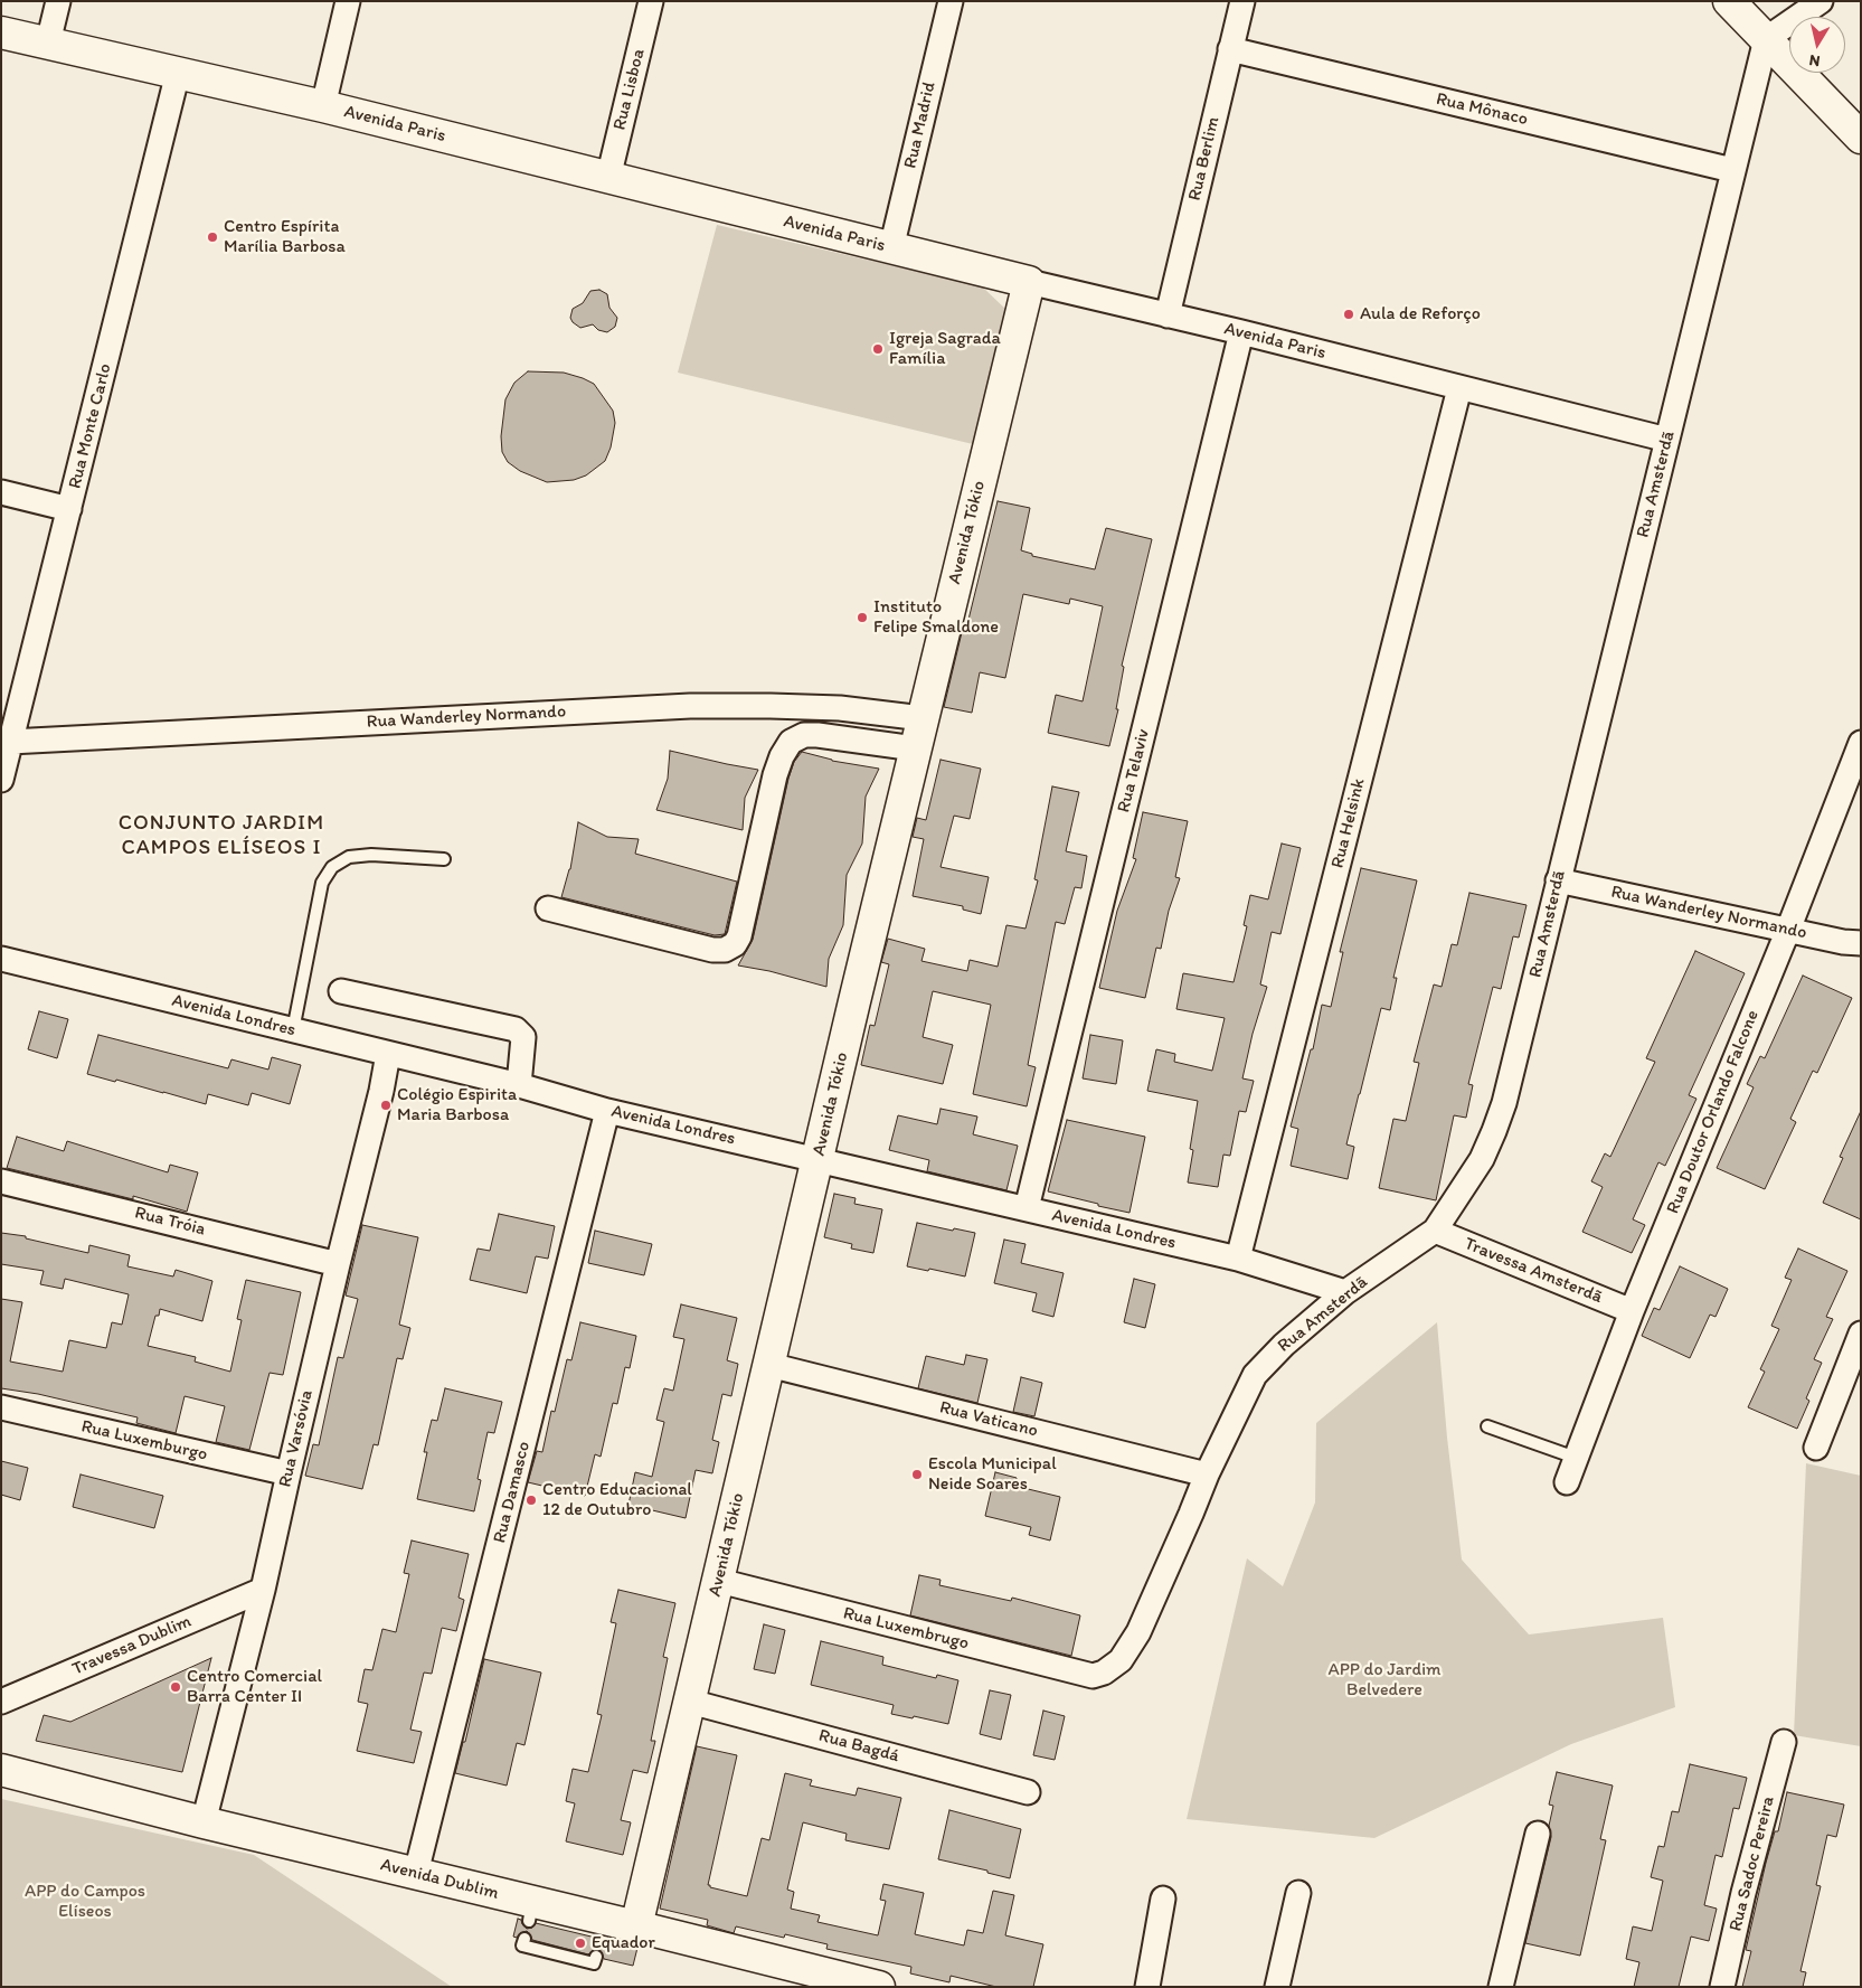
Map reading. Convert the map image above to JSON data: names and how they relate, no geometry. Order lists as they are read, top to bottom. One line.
{"streets":{"street":["Rua Lisboa","Rua Mônaco","Avenida Paris","Rua Madrid","Rua Berlim","Rua Monte Carlo","Rua Amsterdã","Avenida Tókio","Rua Wanderley Normando","Rua Telaviv","Rua Helsink","Avenida Londres","Rua Doutor Orlando Falcone","Rua Tróia","Travessa Amsterdã","Rua Vaticano","Rua Varsóvia","Rua Luxemburgo","Rua Damasco","Rua Luxembrugo","Travessa Dublim","Rua Bagdá","Rua Sadoc Pereira","Avenida Dublim"]},"crossings":[["Rua Lisboa","Avenida Paris"],["Rua Mônaco","Rua Berlim"],["Rua Mônaco","Rua Amsterdã"],["Avenida Paris","Rua Madrid"],["Avenida Paris","Rua Berlim"],["Avenida Paris","Rua Monte Carlo"],["Avenida Paris","Rua Amsterdã"],["Avenida Paris","Avenida Tókio"],["Avenida Paris","Rua Telaviv"],["Avenida Paris","Rua Helsink"],["Rua Monte Carlo","Rua Wanderley Normando"],["Rua Amsterdã","Rua Wanderley Normando"],["Rua Amsterdã","Avenida Londres"],["Rua Amsterdã","Travessa Amsterdã"],["Rua Amsterdã","Rua Vaticano"],["Rua Amsterdã","Rua Luxembrugo"],["Avenida Tókio","Rua Wanderley Normando"],["Avenida Tókio","Avenida Londres"],["Avenida Tókio","Rua Vaticano"],["Avenida Tókio","Rua Luxembrugo"],["Avenida Tókio","Rua Bagdá"],["Avenida Tókio","Avenida Dublim"],["Rua Wanderley Normando","Rua Doutor Orlando Falcone"],["Rua Telaviv","Avenida Londres"],["Rua Helsink","Avenida Londres"],["Avenida Londres","Rua Varsóvia"],["Avenida Londres","Rua Damasco"],["Rua Doutor Orlando Falcone","Travessa Amsterdã"],["Rua Tróia","Rua Varsóvia"],["Rua Varsóvia","Rua Luxemburgo"],["Rua Varsóvia","Travessa Dublim"],["Rua Varsóvia","Avenida Dublim"],["Rua Damasco","Avenida Dublim"]],"districts":["CONJUNTO JARDIM CAMPOS ELÍSEOS I"],"parks":["APP do Jardim Belvedere","APP do Campos Elíseos"],"places":["Centro Espírita Marília Barbosa","Aula de Reforço","Igreja Sagrada Família","Instituto Felipe Smaldone","Colégio Espirita Maria Barbosa","Escola Municipal Neide Soares","Centro Educacional 12 de Outubro","Centro Comercial Barra Center II","Equador"],"north":"bottom"}
